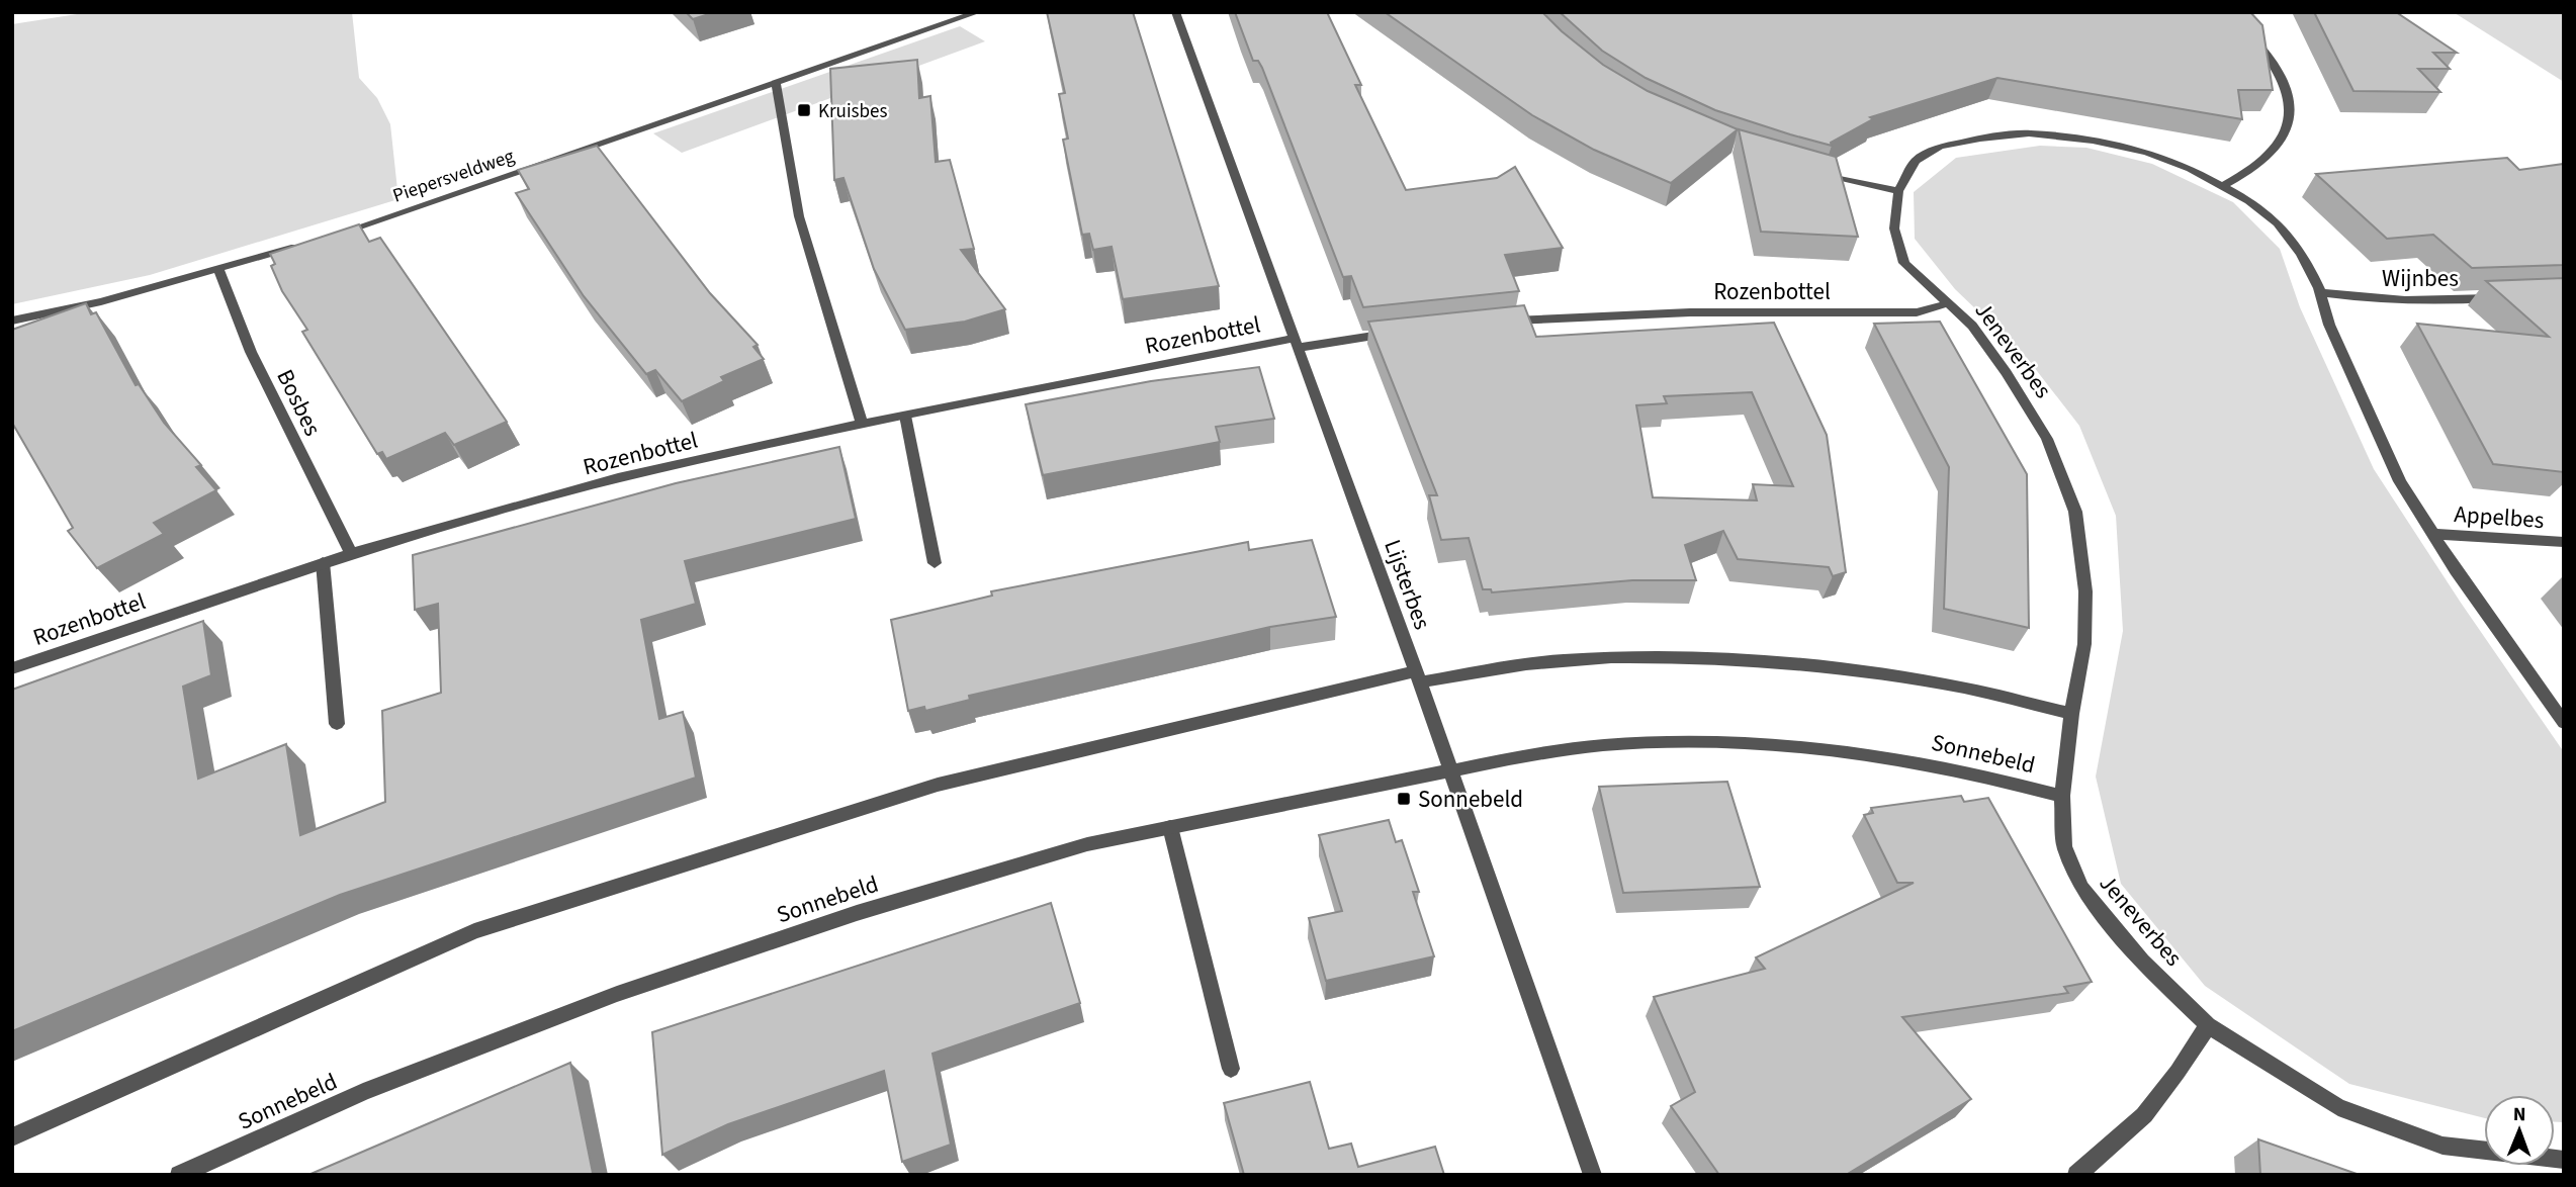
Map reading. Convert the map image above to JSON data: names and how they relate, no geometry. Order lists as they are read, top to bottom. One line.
{"streets":{"street":["Piepersveldweg","Wijnbes","Rozenbottel","Jeneverbes","Bosbes","Appelbes","Lijsterbes","Sonnebeld"]},"crossings":[["Wijnbes","Jeneverbes"],["Rozenbottel","Jeneverbes"],["Rozenbottel","Bosbes"],["Rozenbottel","Lijsterbes"],["Jeneverbes","Appelbes"],["Jeneverbes","Sonnebeld"],["Lijsterbes","Sonnebeld"]],"places":{"transit":["Kruisbes","Sonnebeld"]},"north":"top"}
